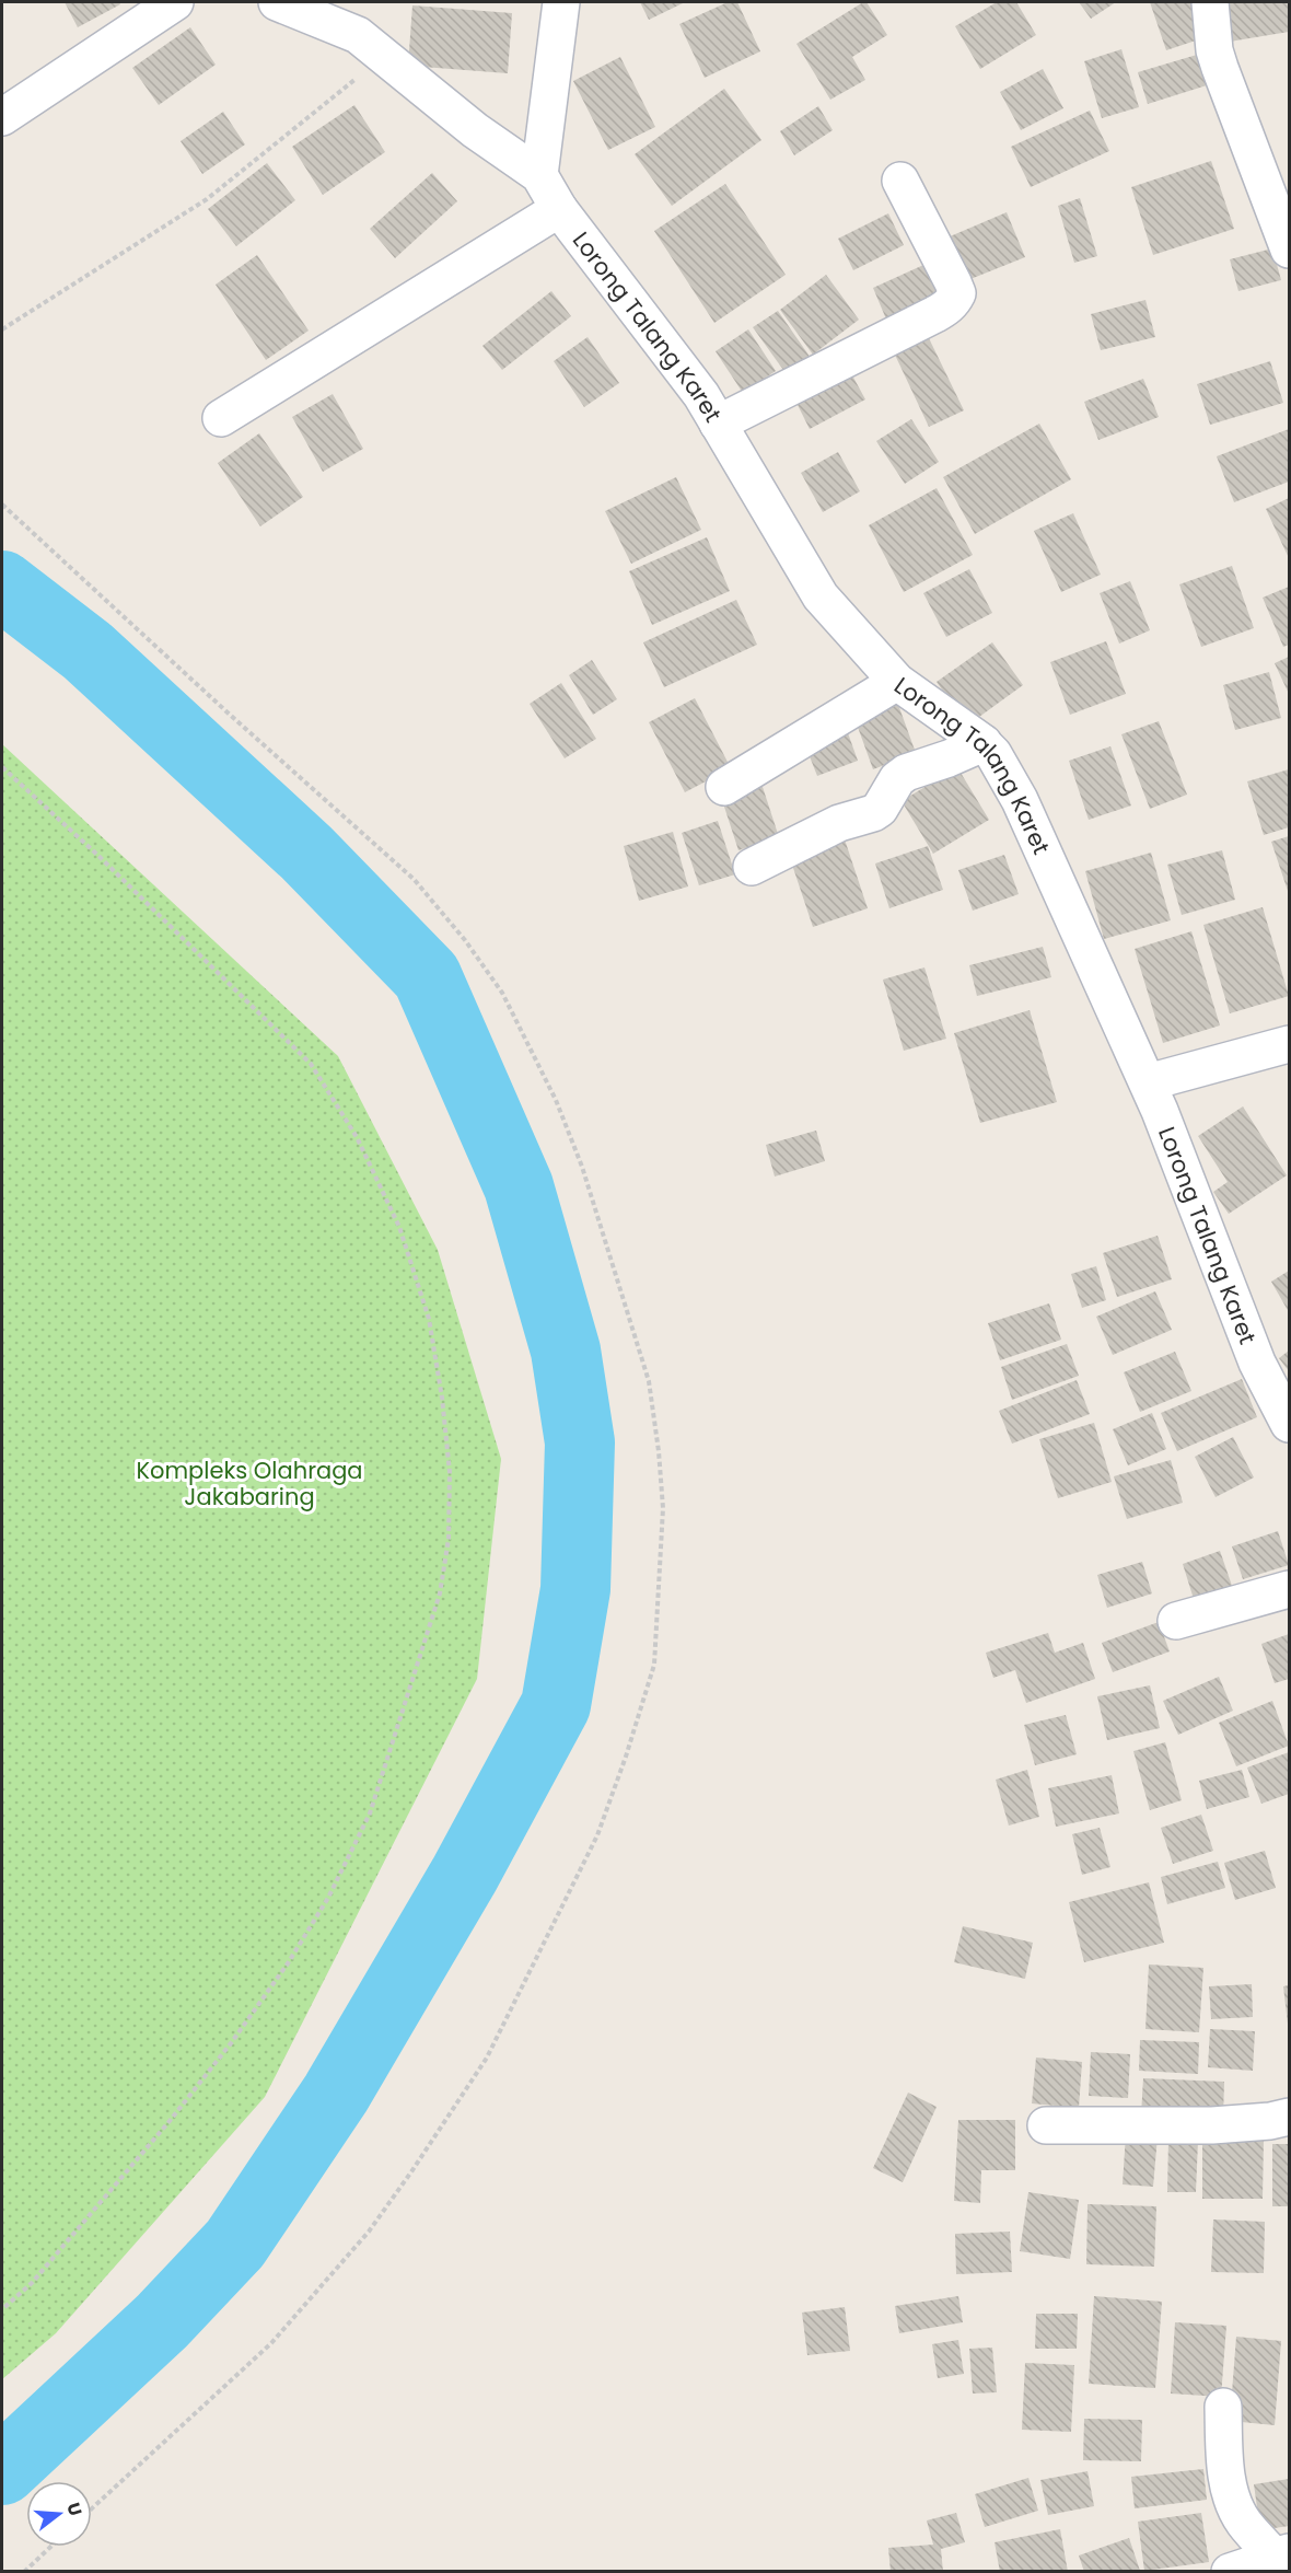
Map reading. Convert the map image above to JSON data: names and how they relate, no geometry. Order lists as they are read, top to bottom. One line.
{"streets":{"street":["Lorong Talang Karet"]},"parks":["Kompleks Olahraga Jakabaring"],"north":"right"}
